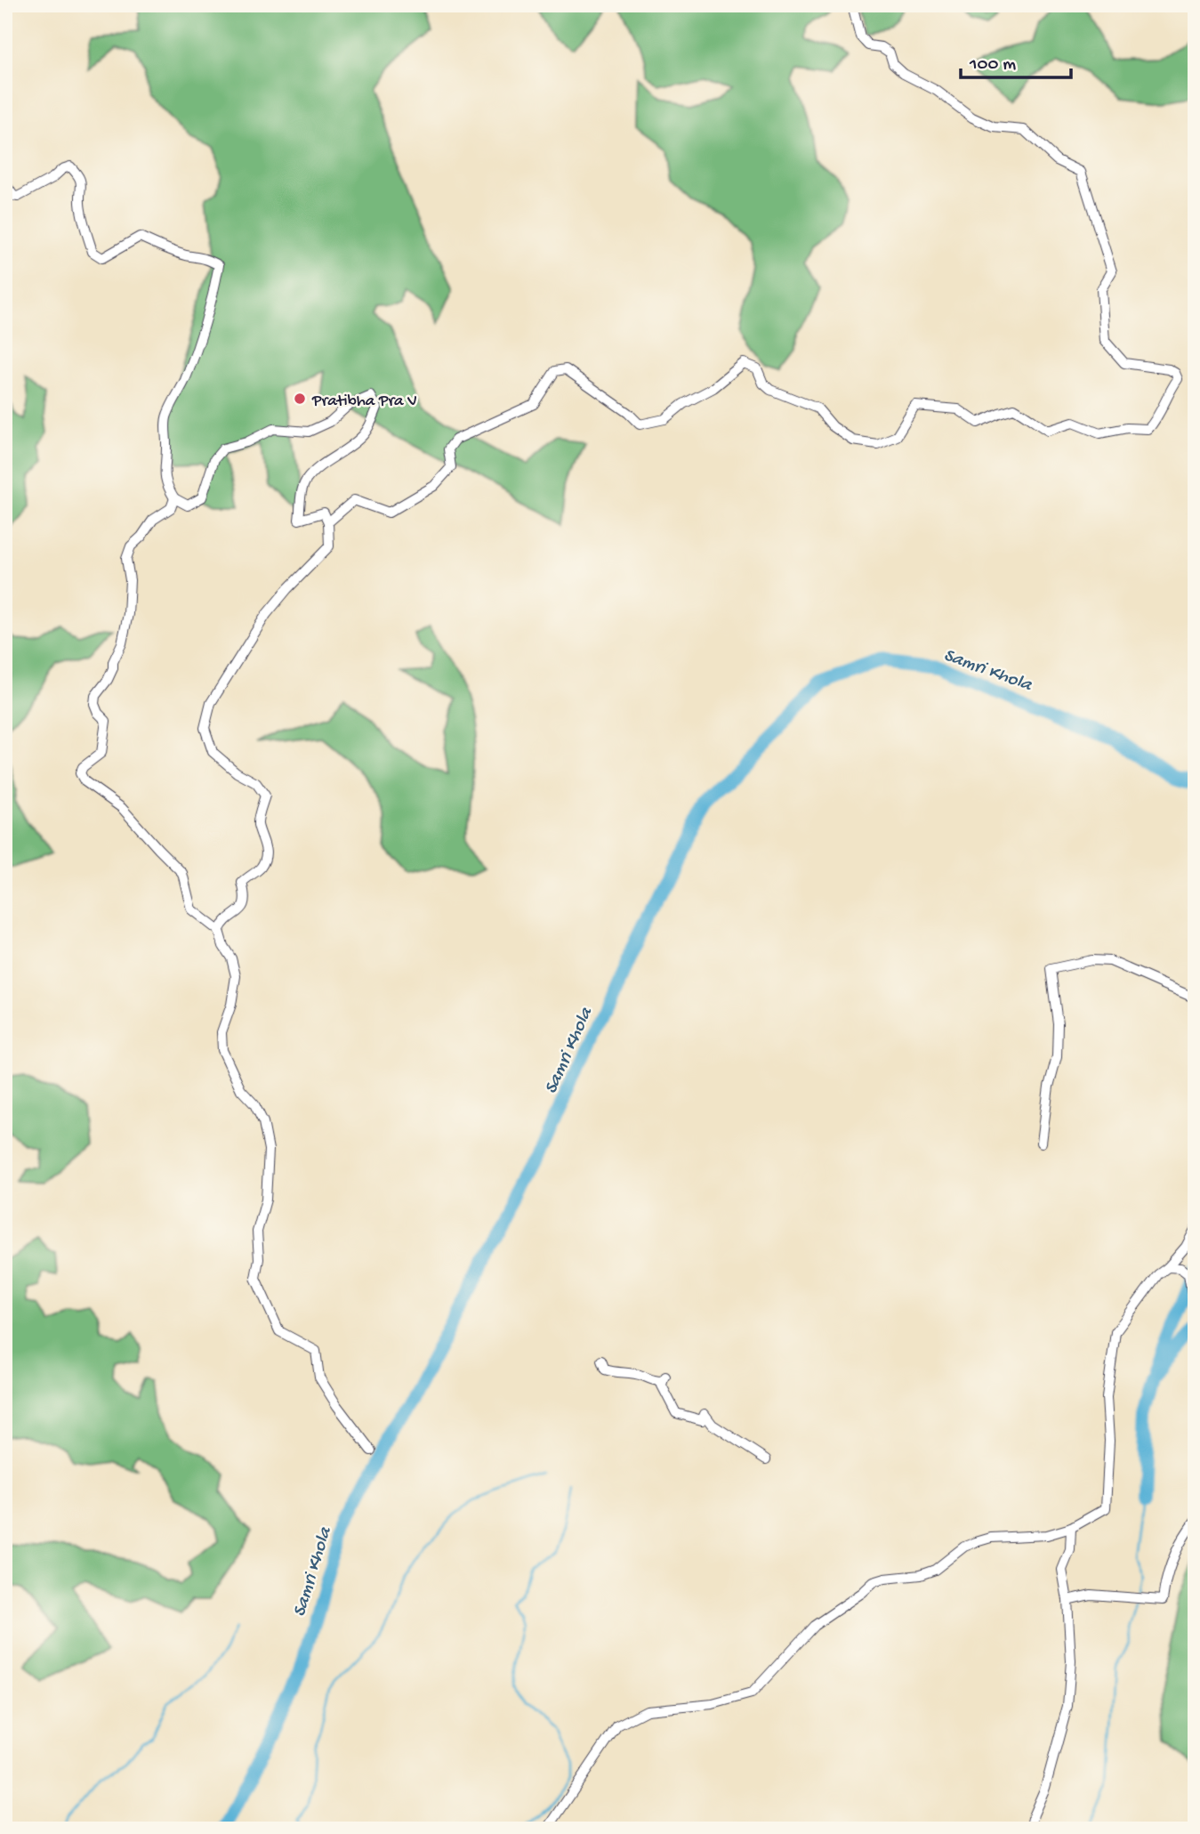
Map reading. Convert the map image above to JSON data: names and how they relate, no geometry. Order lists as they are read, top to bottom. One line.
{"water":["Samri Khola"],"places":["Pratibha Pra V"],"scale_bar":"100 m"}
